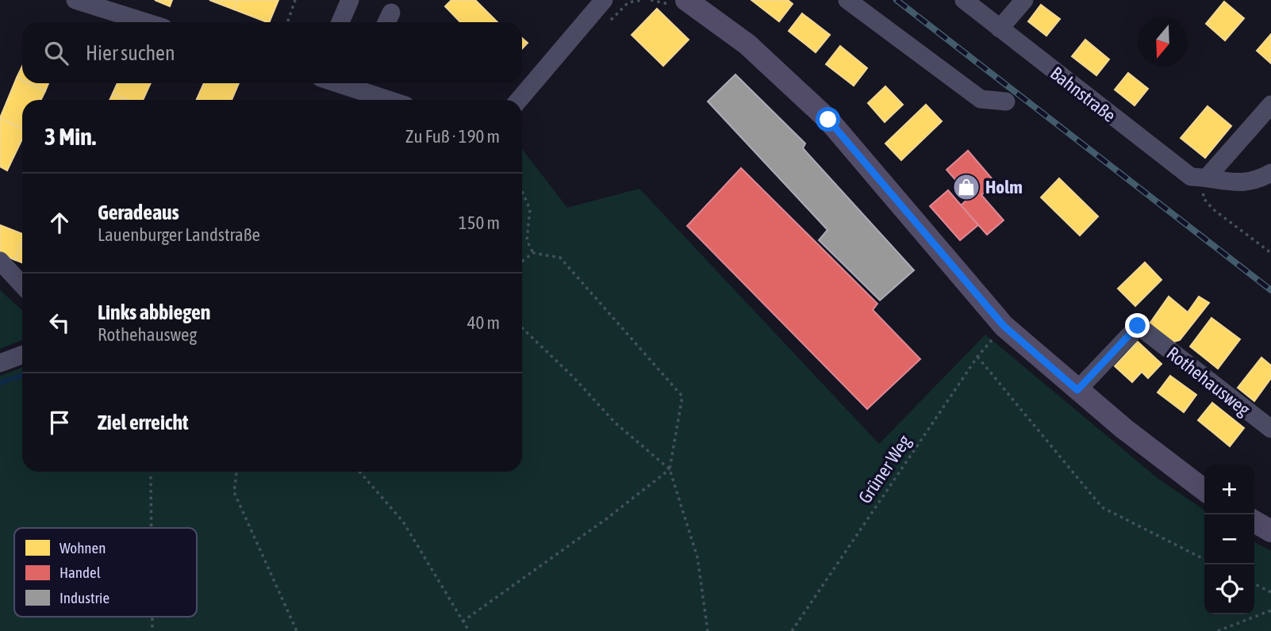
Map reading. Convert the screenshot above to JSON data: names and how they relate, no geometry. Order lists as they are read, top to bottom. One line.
{"streets":{"street":["Bahnstraße","Rothehausweg"],"path":["Grüner Weg"]},"places":{"shop":["Holm"]},"legend":["Wohnen","Handel","Industrie"],"north":"bottom","page":{"search":"Hier suchen","heading":["3 Min.","Zu Fuß · 190 m"],"list":[["Geradeaus","Lauenburger Landstraße","150 m"],["Links abbiegen","Rothehausweg","40 m"],"Ziel erreicht"],"map_buttons":["+","−"]}}
